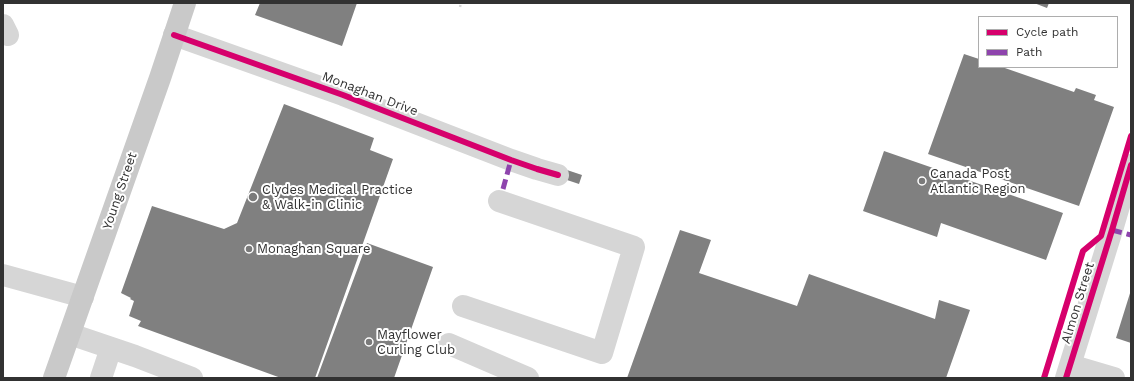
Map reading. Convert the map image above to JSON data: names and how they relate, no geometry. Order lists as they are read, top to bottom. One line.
{"streets":{"main road":["Young Street"],"street":["Monaghan Drive","Almon Street"]},"crossings":[["Monaghan Drive","Young Street"]],"places":["Canada Post Atlantic Region","Clydes Medical Practice & Walk-in Clinic","Monaghan Square","Mayflower Curling Club"],"legend":["Cycle path","Path"]}
